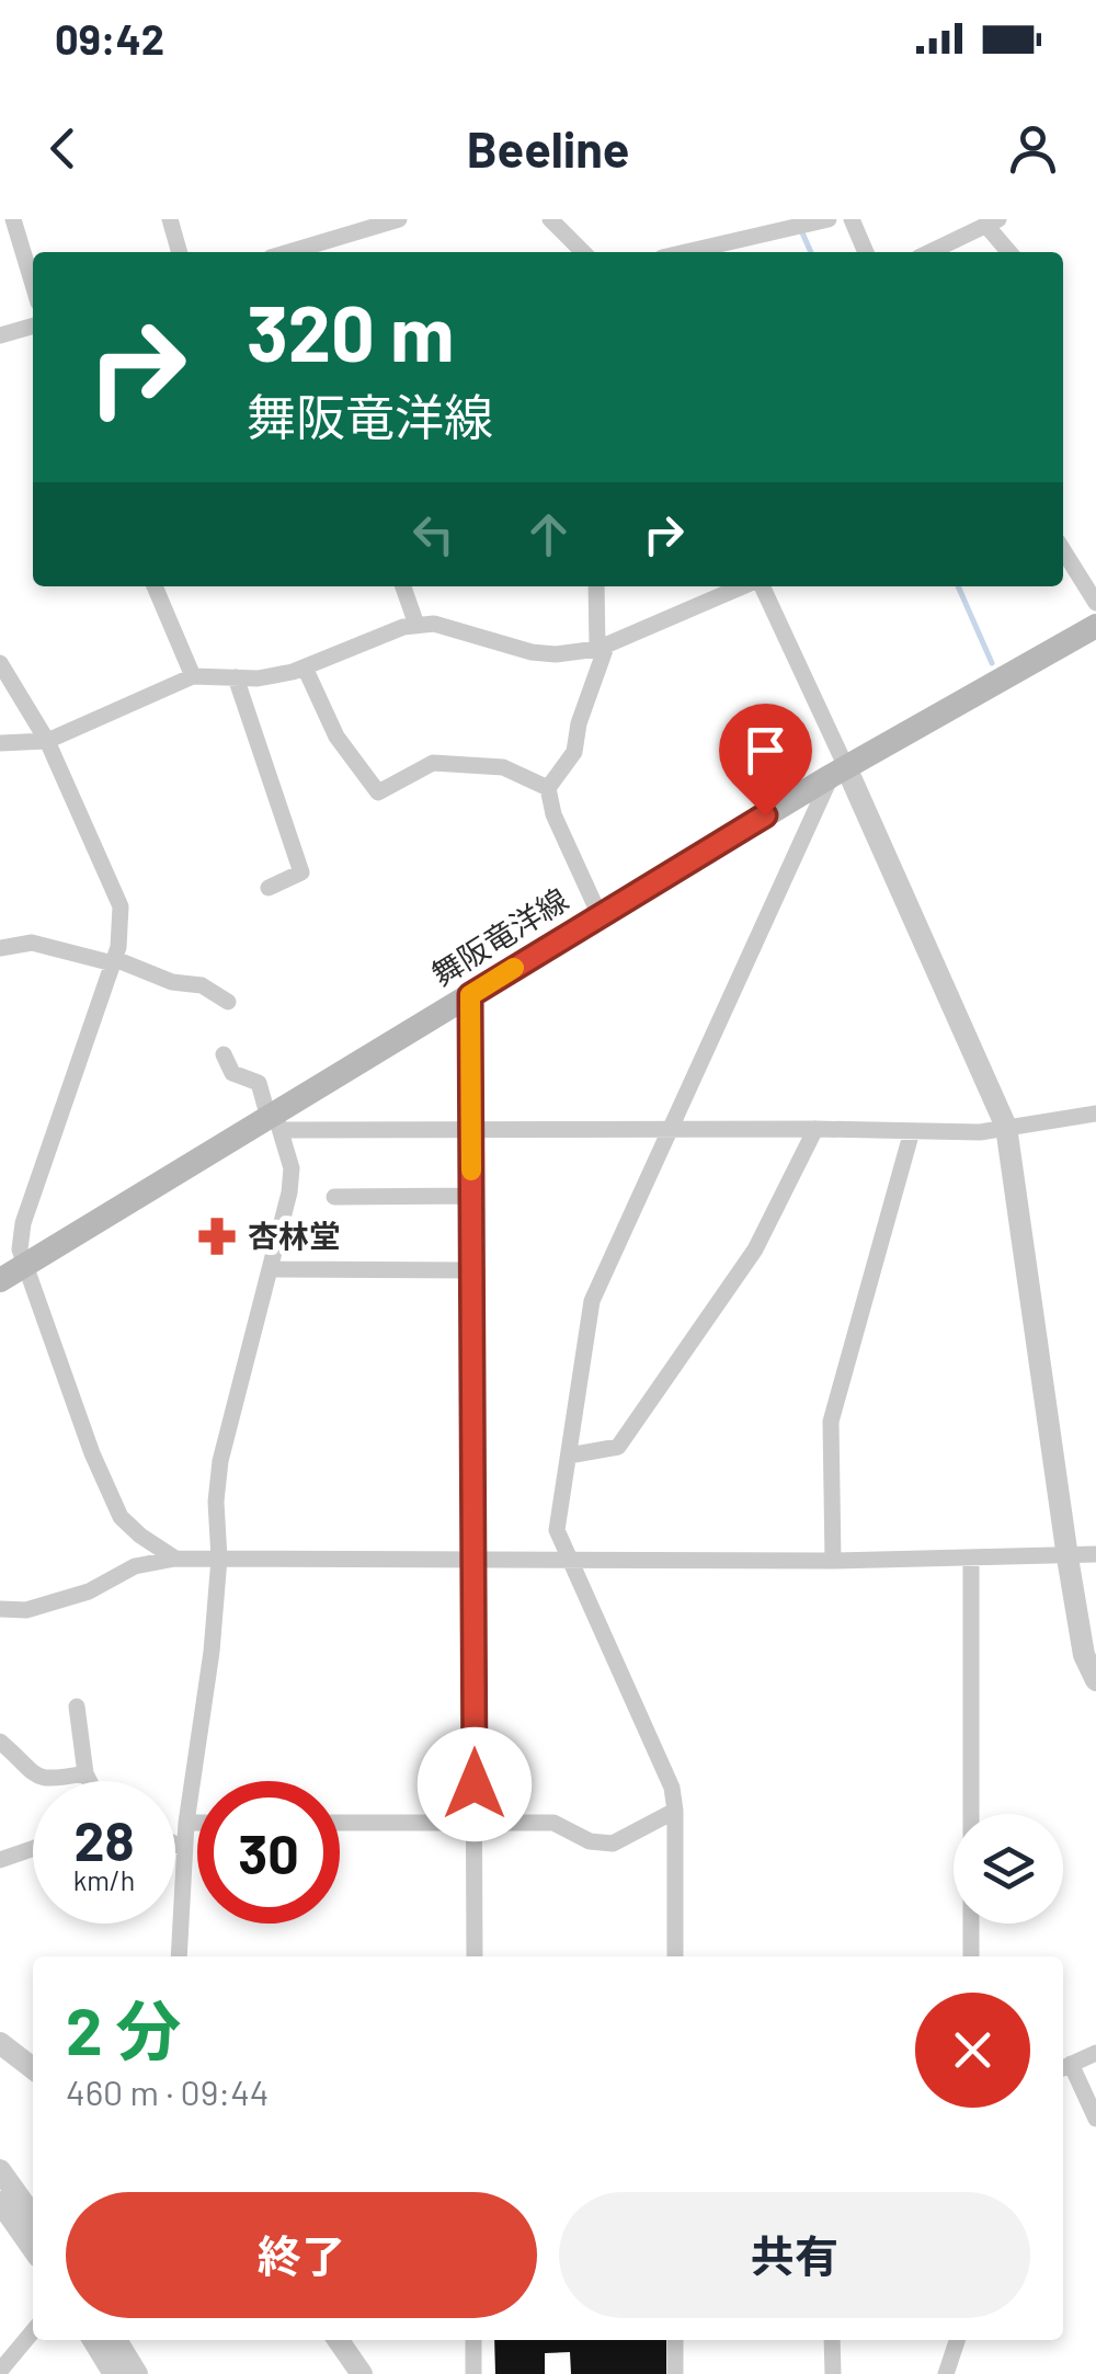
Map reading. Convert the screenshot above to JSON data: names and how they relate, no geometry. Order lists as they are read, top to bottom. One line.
{"streets":{"main road":["舞阪竜洋線"]},"places":{"pharmacy":["杏林堂"]},"page":{"status":"09:42","header":"Beeline","turn":["320 m","舞阪竜洋線"],"speed":"28 km/h","limit":"30","heading":["2 分","460 m · 09:44"],"buttons":["終了","共有"]}}
